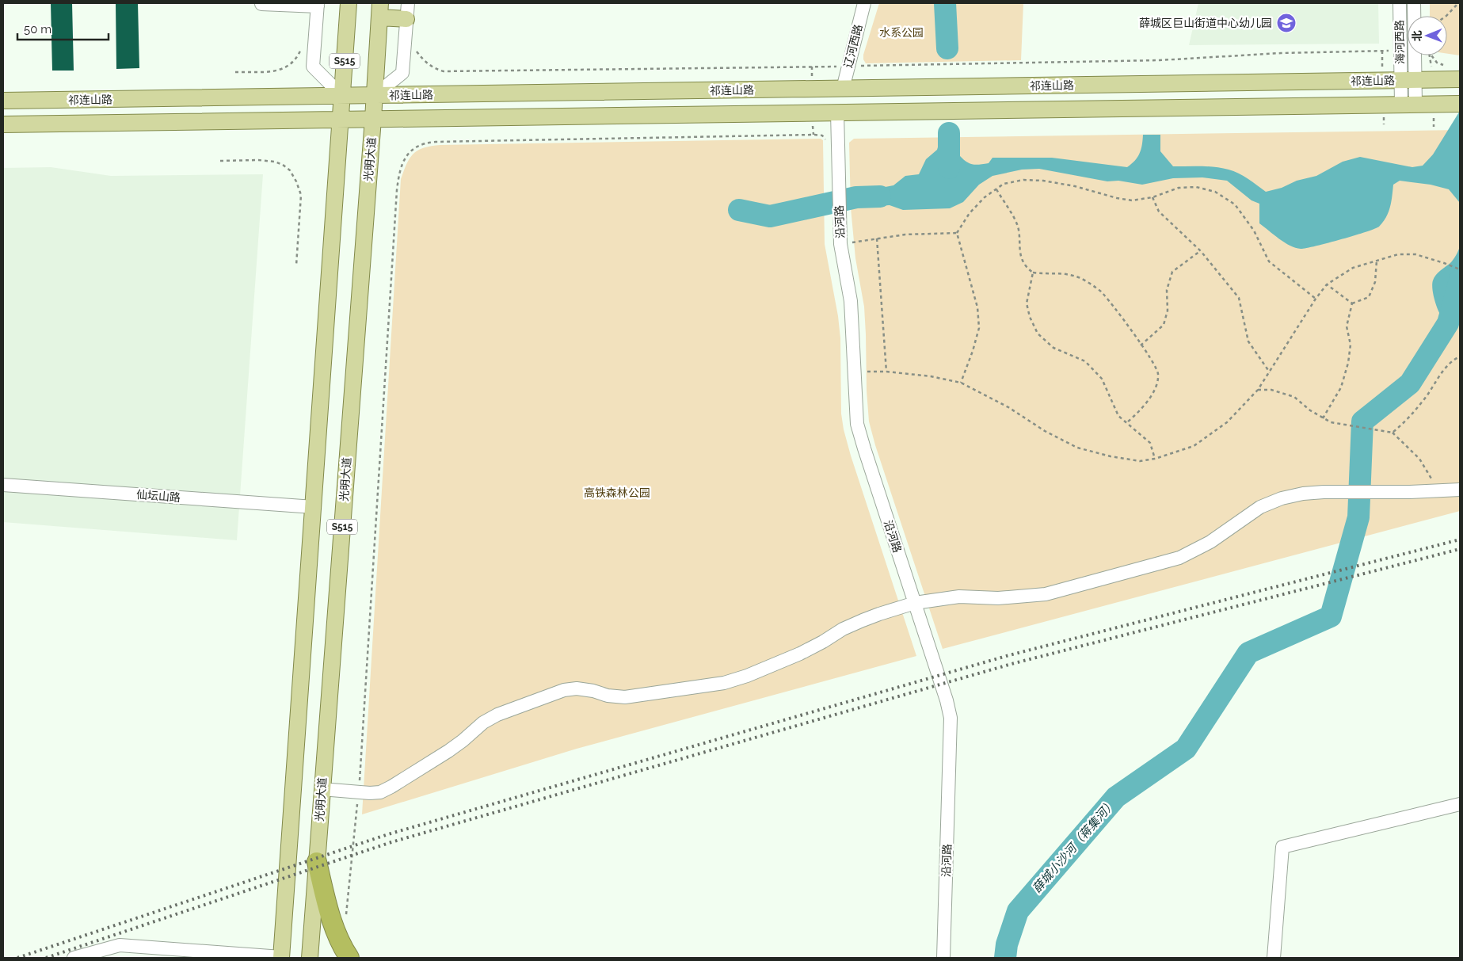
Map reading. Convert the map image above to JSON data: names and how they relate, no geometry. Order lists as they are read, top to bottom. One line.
{"streets":{"main road":["S515","祁连山路","光明大道"],"street":["海河西路","辽河西路","沿河路","仙坛山路"]},"crossings":[["海河西路","祁连山路"],["辽河西路","祁连山路"],["S515","祁连山路"],["S515","仙坛山路"],["祁连山路","光明大道"]],"water":["薛城小沙河（蒋集河）"],"parks":["水系公园","高铁森林公园"],"places":{"school or university":["薛城区巨山街道中心幼儿园"]},"scale_bar":"50 m","north":"left"}
